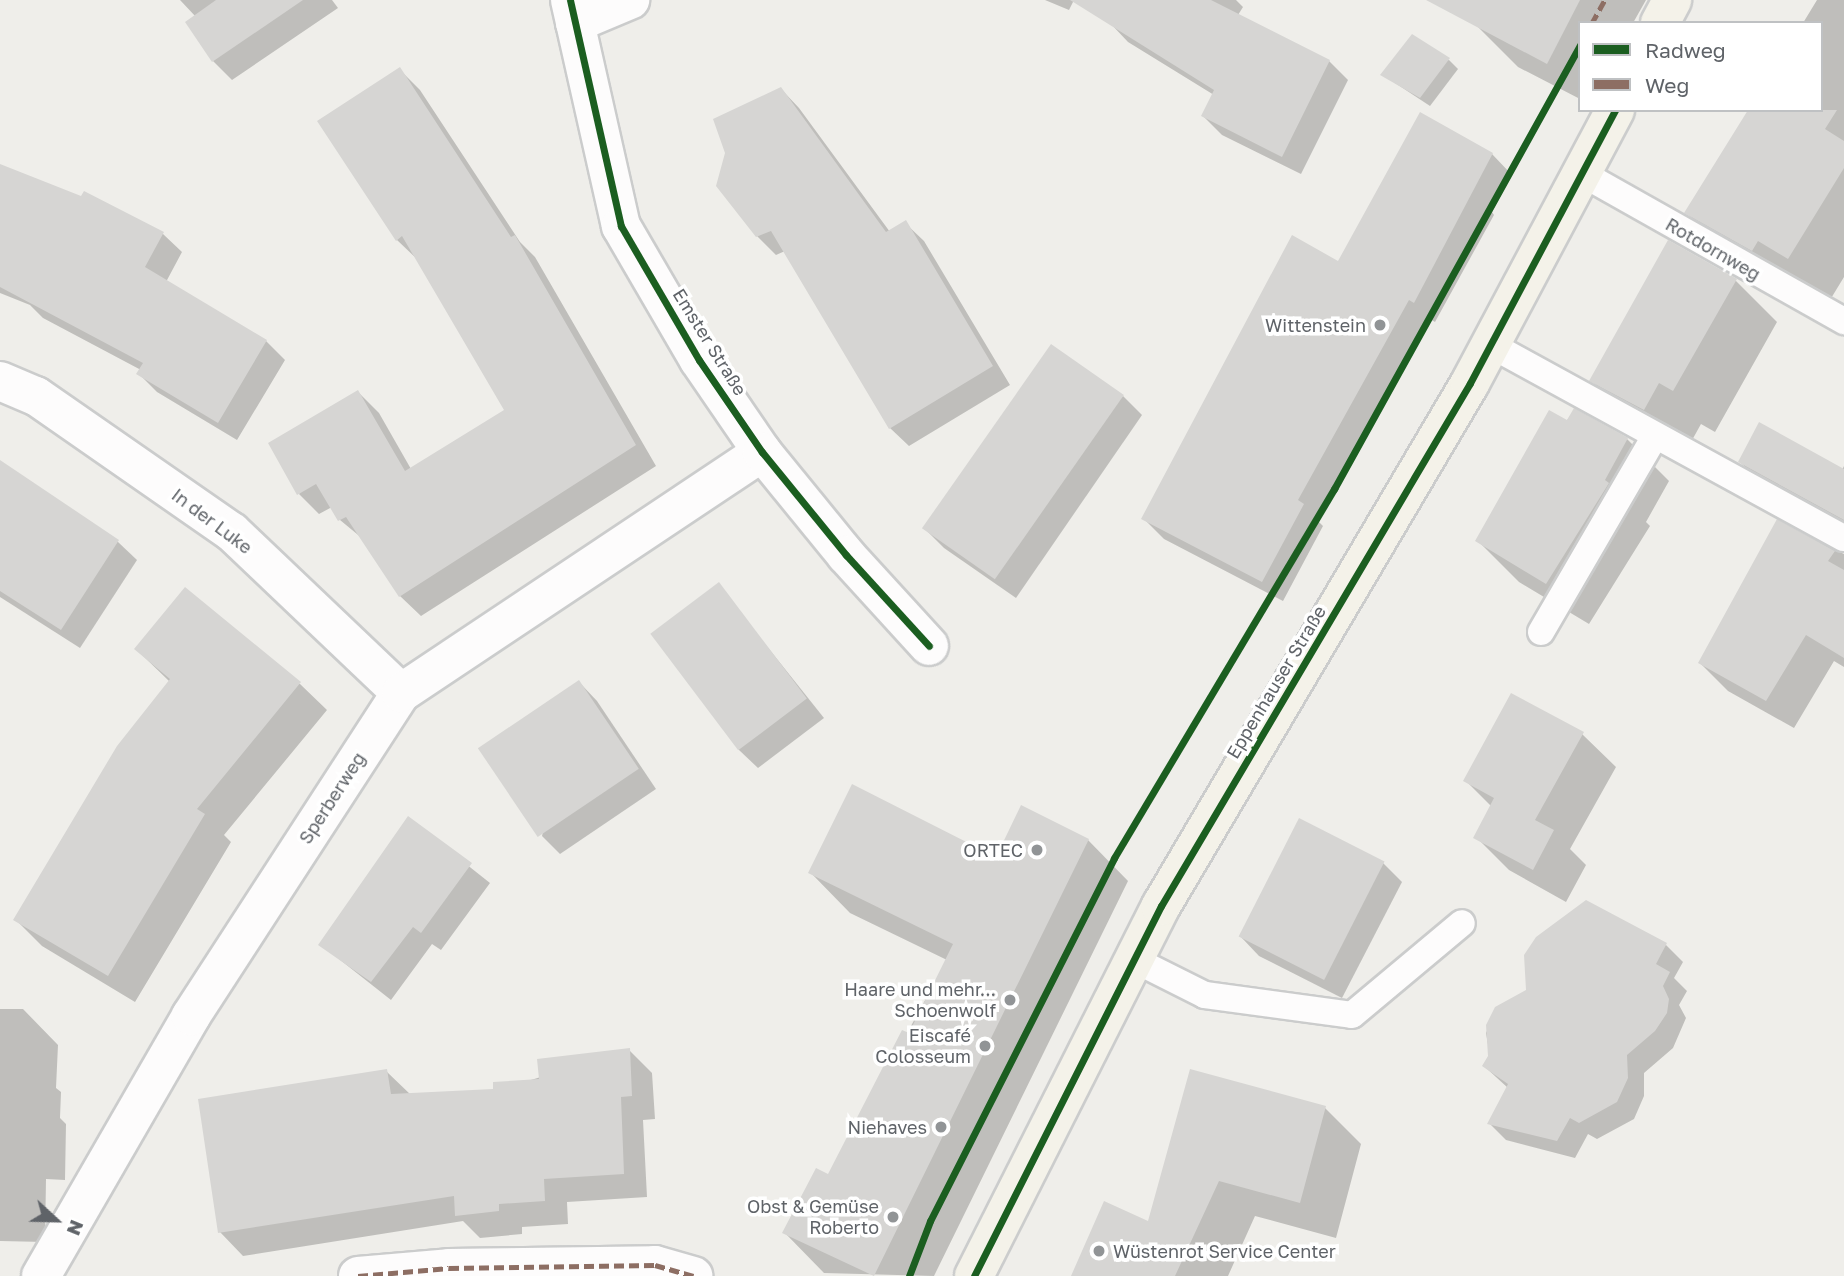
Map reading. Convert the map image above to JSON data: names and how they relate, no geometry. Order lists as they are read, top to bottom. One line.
{"streets":{"main road":["Eppenhauser Straße"],"street":["Emster Straße","In der Luke","Sperberweg"],"lane":["Rotdornweg"]},"crossings":[["Rotdornweg","Eppenhauser Straße"],["Emster Straße","Sperberweg"],["In der Luke","Sperberweg"]],"places":["Wittenstein","ORTEC","Haare und mehr... Schoenwolf","Eiscafé Colosseum","Niehaves","Obst & Gemüse Roberto","Wüstenrot Service Center"],"legend":["Radweg","Weg"],"north":"right"}
